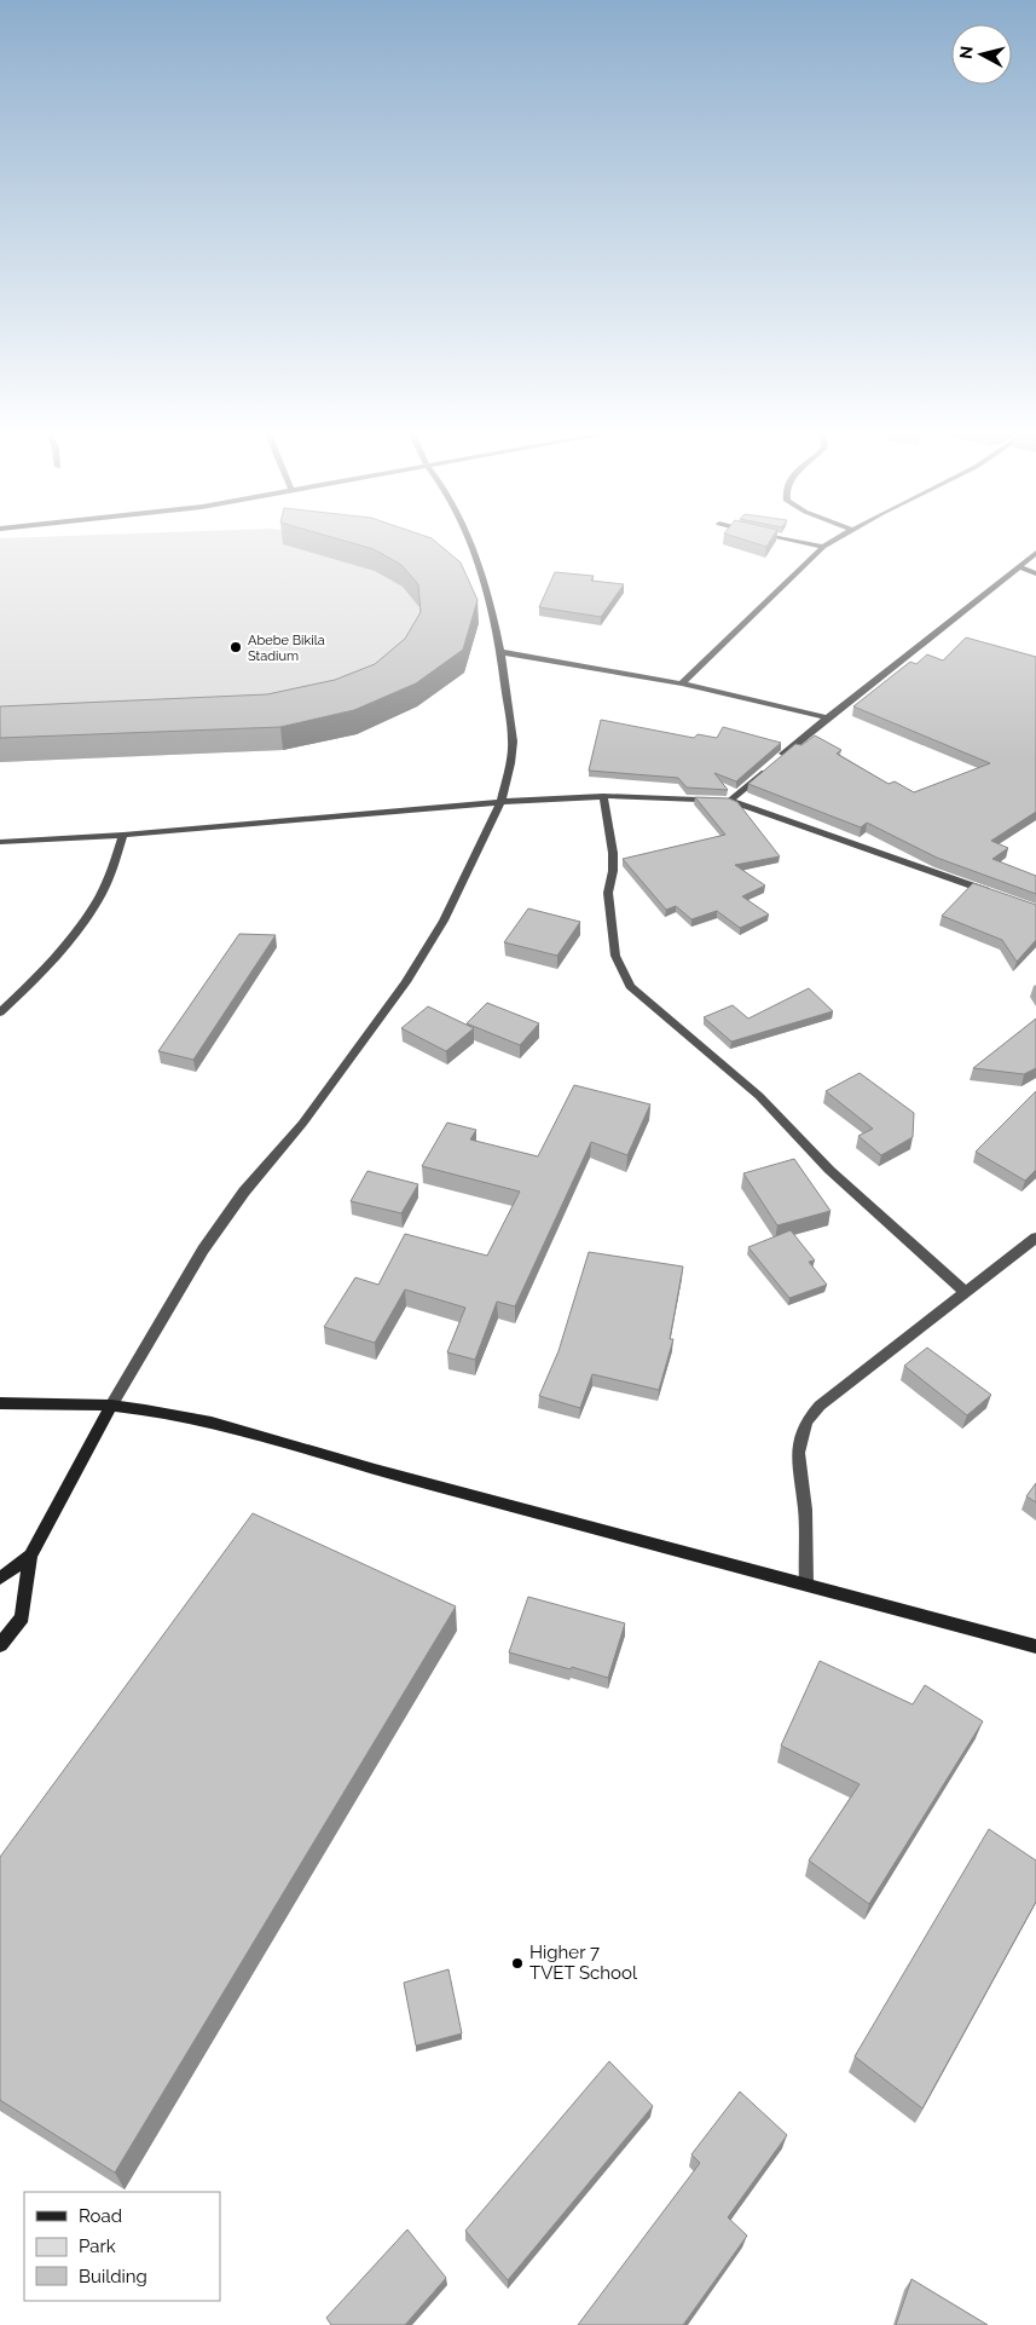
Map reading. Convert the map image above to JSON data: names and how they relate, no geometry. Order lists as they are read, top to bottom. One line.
{"places":["Abebe Bikila Stadium","Higher 7 TVET School"],"legend":["Road","Park","Building"],"north":"left"}
